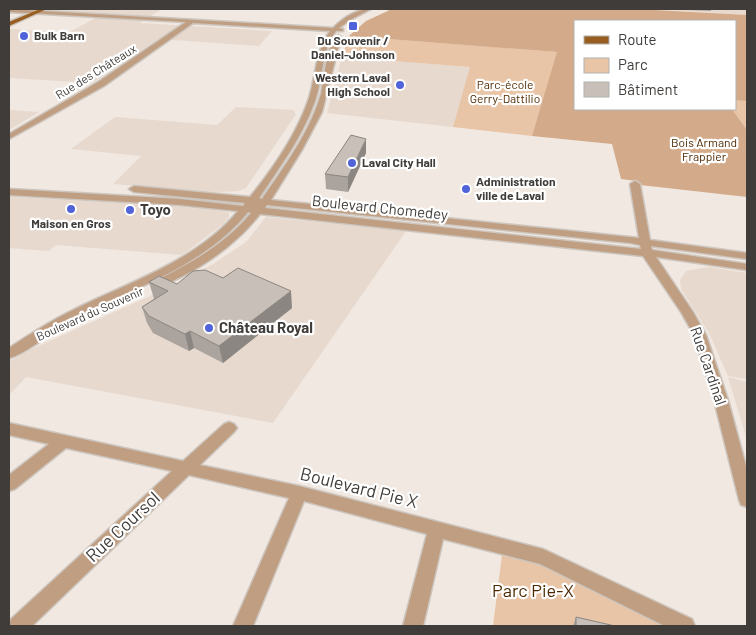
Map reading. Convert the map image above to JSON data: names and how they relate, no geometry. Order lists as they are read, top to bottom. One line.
{"streets":{"street":["Rue des Châteaux","Boulevard Chomedey","Boulevard du Souvenir","Rue Cardinal","Boulevard Pie X","Rue Coursol"]},"crossings":[["Boulevard Chomedey","Boulevard du Souvenir"],["Boulevard Chomedey","Rue Cardinal"],["Boulevard Pie X","Rue Coursol"]],"parks":["Parc-école Gerry-Dattilio","Bois Armand Frappier","Parc Pie-X"],"places":{"transit":["Du Souvenir / Daniel-Johnson"],"other":["Bulk Barn","Western Laval High School","Laval City Hall","Administration ville de Laval","Maison en Gros","Toyo","Château Royal"]},"legend":["Route","Parc","Bâtiment"]}
